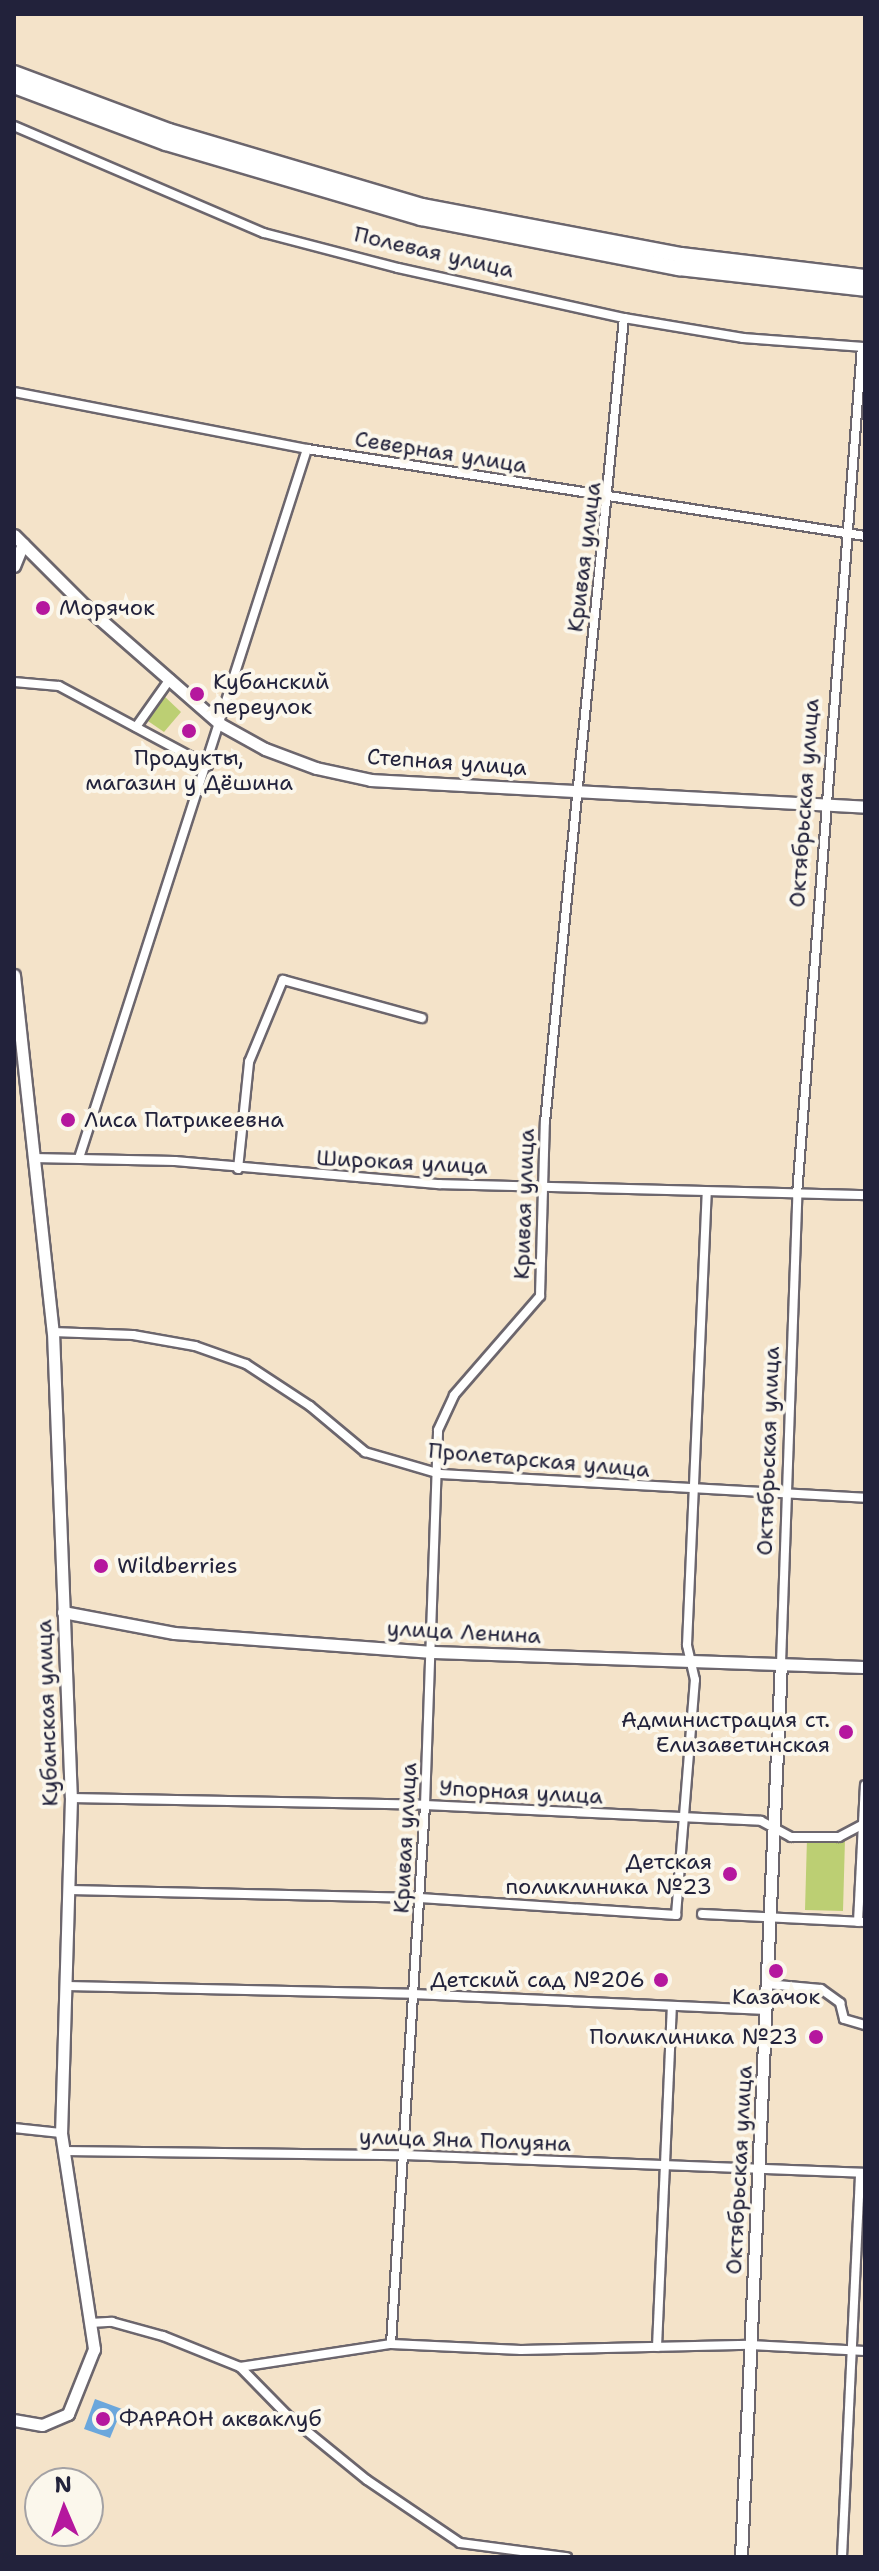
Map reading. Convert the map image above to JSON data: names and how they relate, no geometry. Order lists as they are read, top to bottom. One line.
{"streets":{"highway":["Полевая улица"],"street":["Северная улица","Кривая улица","Степная улица","Октябрьская улица","Широкая улица","Пролетарская улица","улица Ленина","Кубанская улица","Упорная улица","улица Яна Полуяна"]},"crossings":[["Полевая улица","Кривая улица"],["Полевая улица","Октябрьская улица"],["Северная улица","Кривая улица"],["Северная улица","Октябрьская улица"],["Кривая улица","Степная улица"],["Кривая улица","Широкая улица"],["Кривая улица","Пролетарская улица"],["Кривая улица","улица Ленина"],["Кривая улица","Упорная улица"],["Кривая улица","улица Яна Полуяна"],["Степная улица","Октябрьская улица"],["Октябрьская улица","Широкая улица"],["Октябрьская улица","Пролетарская улица"],["Октябрьская улица","улица Ленина"],["Октябрьская улица","Упорная улица"],["Октябрьская улица","улица Яна Полуяна"],["Широкая улица","Кубанская улица"],["Пролетарская улица","Кубанская улица"],["улица Ленина","Кубанская улица"],["Кубанская улица","Упорная улица"],["Кубанская улица","улица Яна Полуяна"]],"places":["Морячок","Кубанский переулок","Продукты, магазин у Дёшина","Лиса Патрикеевна","Wildberries","Администрация ст. Елизаветинская","Детская поликлиника №23","Казачок","Детский сад №206","Поликлиника №23","ФАРАОН акваклуб"],"north":"top"}
